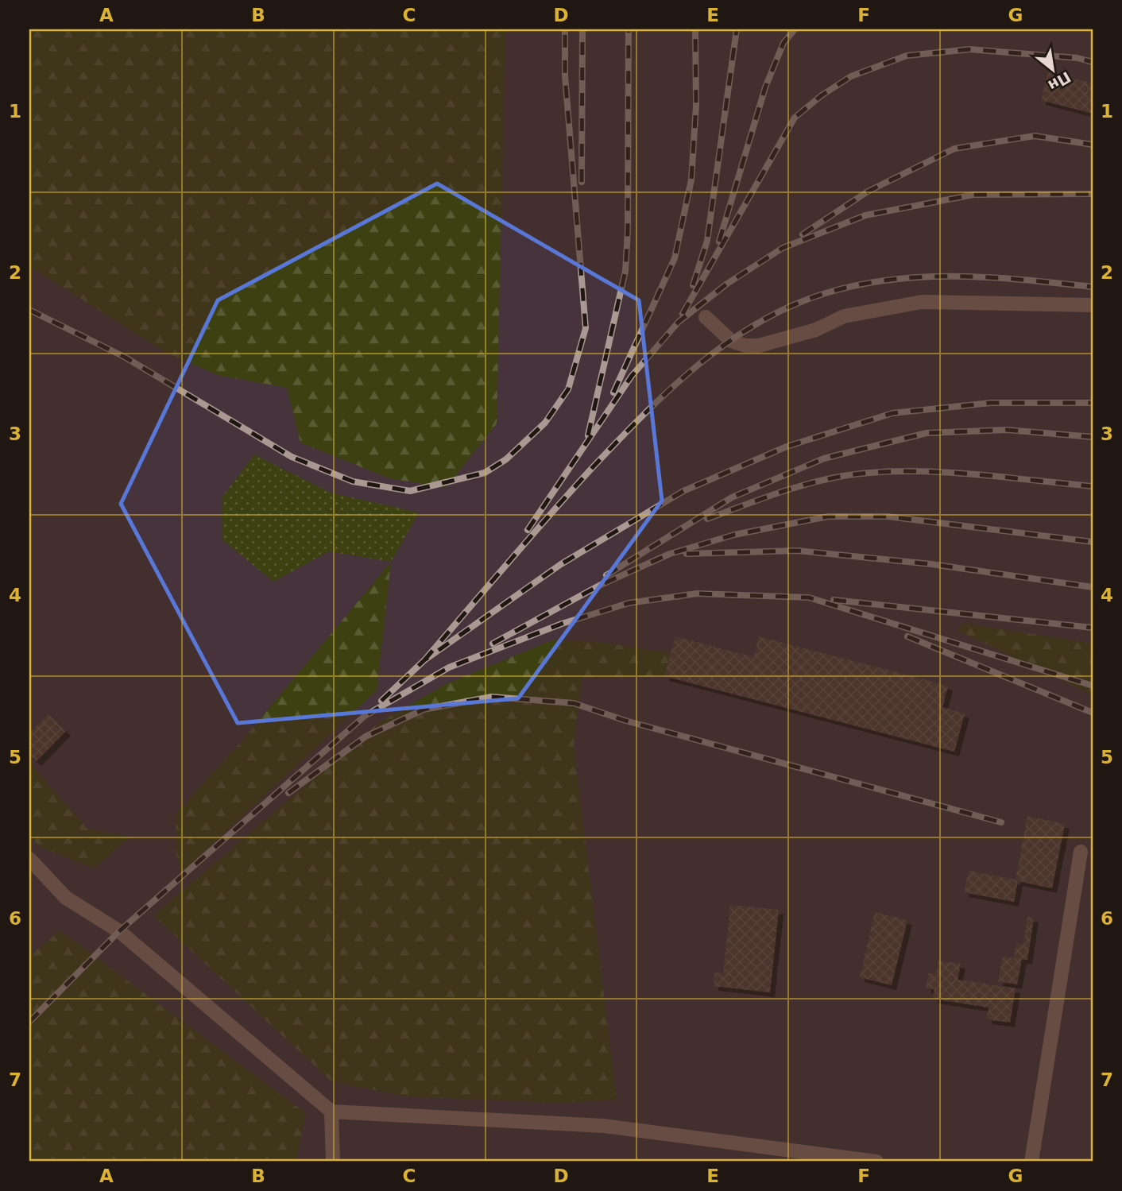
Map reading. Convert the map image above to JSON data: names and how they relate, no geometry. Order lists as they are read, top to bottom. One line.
{"north":"bottom right","grid":{"columns":["A","B","C","D","E","F","G"],"rows":["1","2","3","4","5","6","7"]}}
